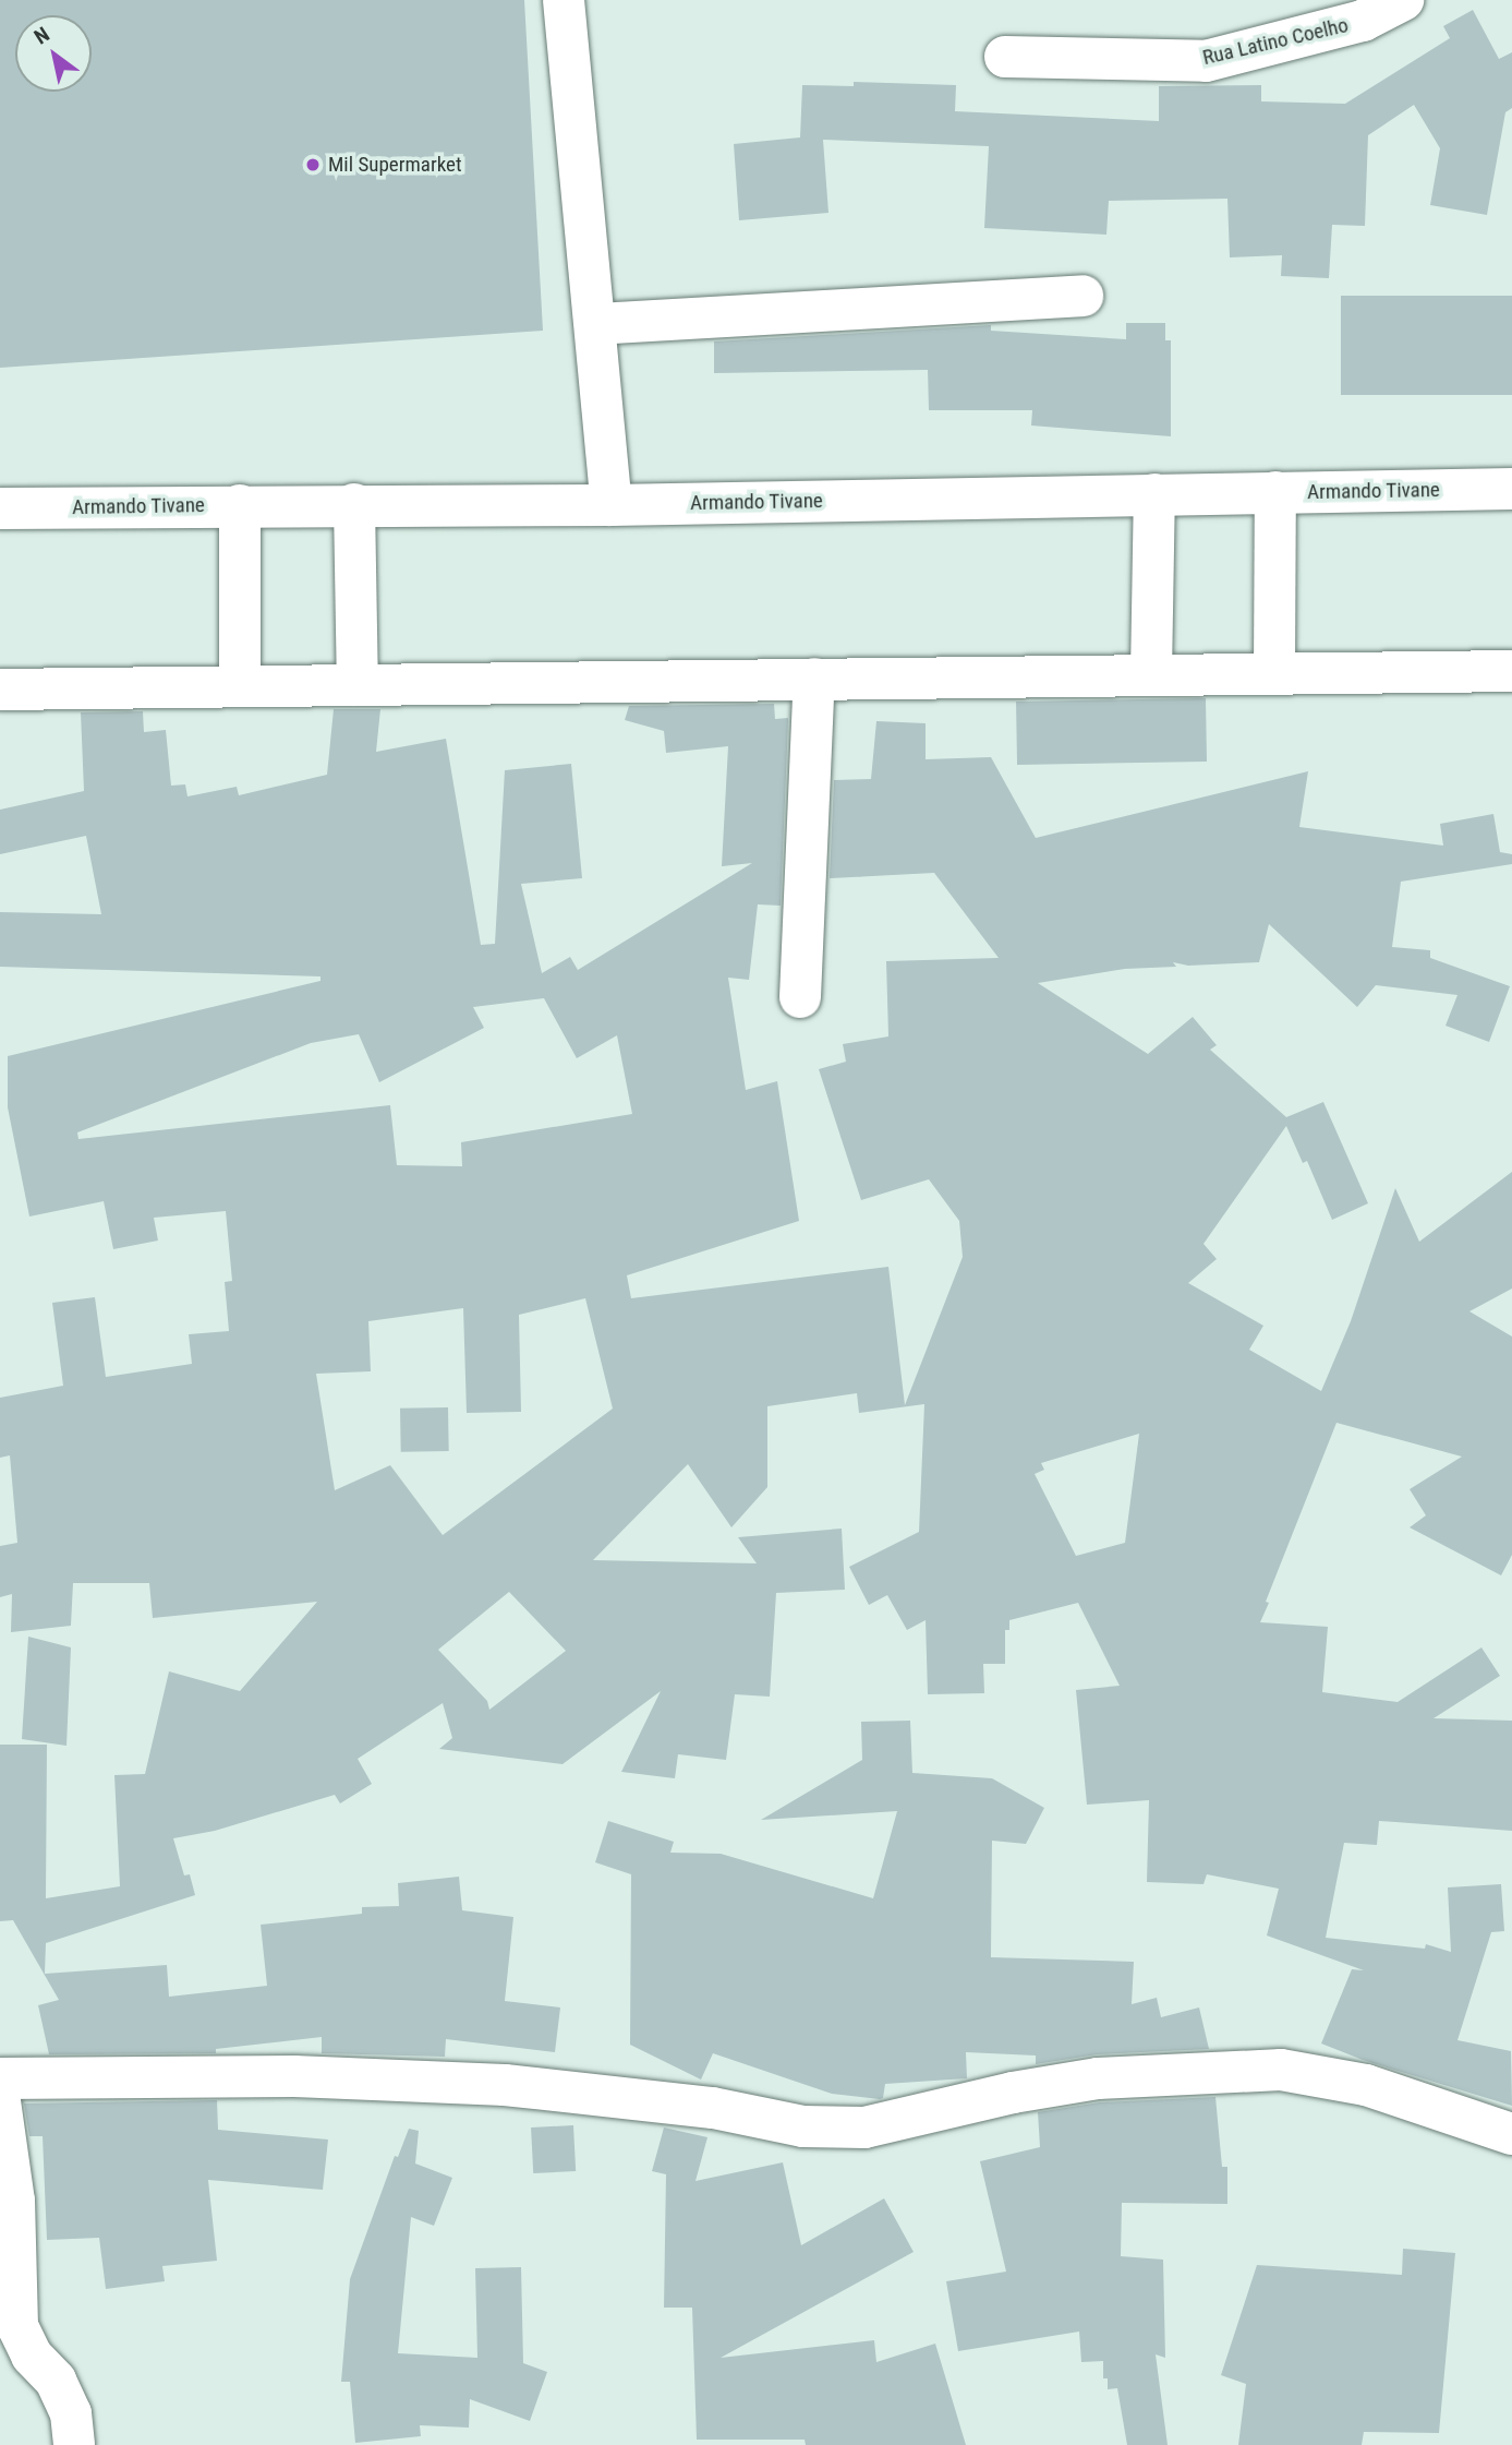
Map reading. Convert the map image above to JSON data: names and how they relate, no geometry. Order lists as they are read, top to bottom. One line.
{"streets":{"street":["Rua Latino Coelho","Armando Tivane"]},"places":["Mil Supermarket"],"north":"top left"}
